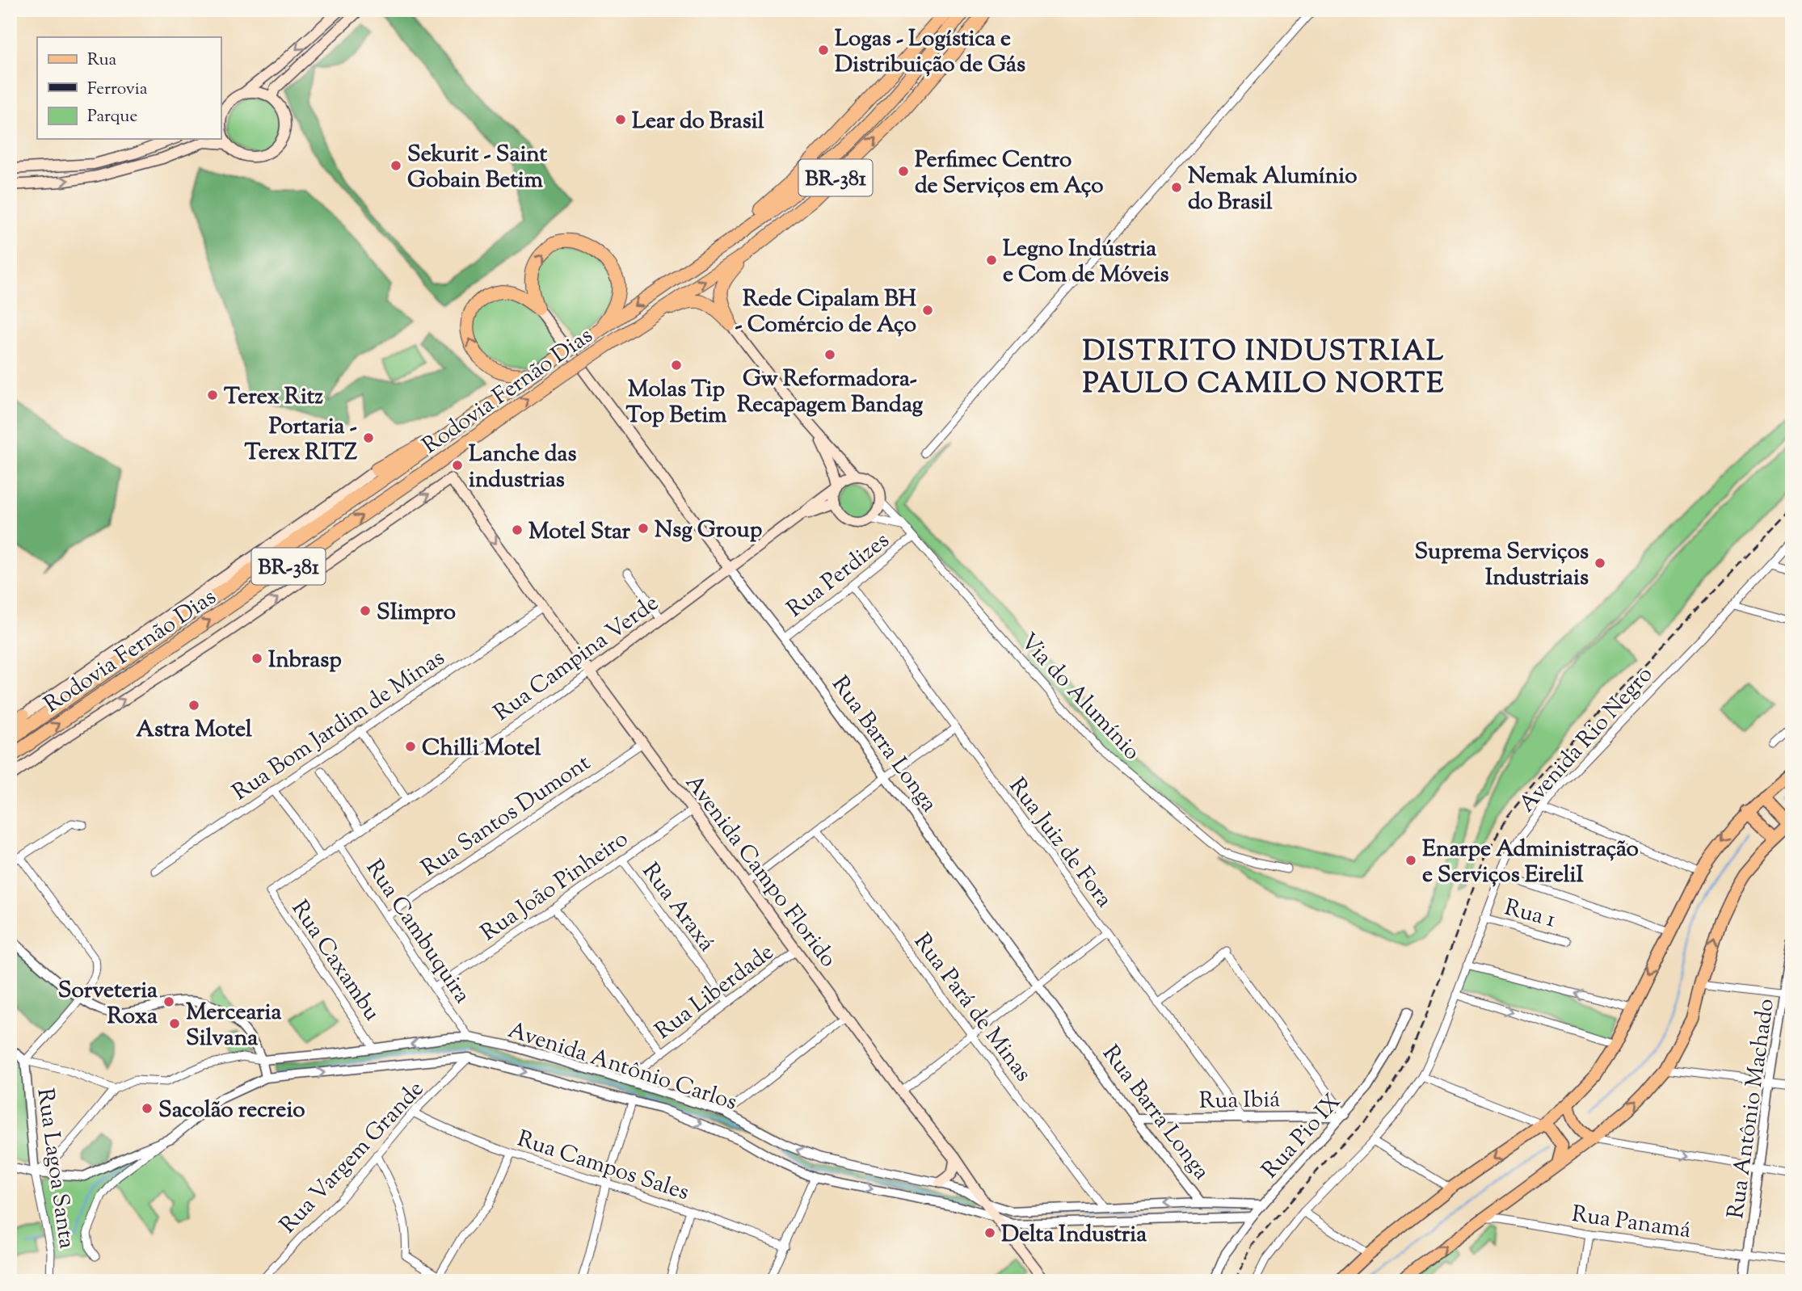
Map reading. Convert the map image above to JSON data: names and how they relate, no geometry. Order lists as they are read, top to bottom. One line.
{"streets":{"highway":["BR-381","Rodovia Fernão Dias"],"main road":["Rua Campina Verde","Rua Barra Longa","Avenida Campo Florido"],"street":["Rua Perdizes","Via do Alumínio","Rua Bom Jardim de Minas","Avenida Rio Negro","Rua Santos Dumont","Rua Juiz de Fora","Rua João Pinheiro","Rua Araxá","Rua 1","Rua Cambuquira","Rua Caxambu","Rua Liberdade","Rua Pará de Minas","Avenida Antônio Carlos","Rua Ibiá","Rua Antônio Machado","Rua Pio IX","Rua Vargem Grande","Rua Campos Sales","Rua Lagoa Santa","Rua Panamá"]},"crossings":[["BR-381","Rodovia Fernão Dias"],["Rua Perdizes","Via do Alumínio"],["Rua Perdizes","Rua Barra Longa"],["Rua Perdizes","Rua Juiz de Fora"],["Rua Campina Verde","Via do Alumínio"],["Rua Campina Verde","Rua Barra Longa"],["Rua Campina Verde","Avenida Campo Florido"],["Rua Campina Verde","Rua Cambuquira"],["Rua Campina Verde","Rua Caxambu"],["Rua Bom Jardim de Minas","Avenida Campo Florido"],["Avenida Rio Negro","Rua 1"],["Rua Barra Longa","Avenida Antônio Carlos"],["Rua Barra Longa","Rua Ibiá"],["Rua Santos Dumont","Avenida Campo Florido"],["Rua Santos Dumont","Rua Cambuquira"],["Rua Juiz de Fora","Rua Ibiá"],["Avenida Campo Florido","Rua João Pinheiro"],["Avenida Campo Florido","Rua Liberdade"],["Avenida Campo Florido","Avenida Antônio Carlos"],["Rua João Pinheiro","Rua Araxá"],["Rua João Pinheiro","Rua Cambuquira"],["Rua Araxá","Rua Liberdade"],["Rua Cambuquira","Avenida Antônio Carlos"],["Rua Caxambu","Avenida Antônio Carlos"],["Rua Liberdade","Avenida Antônio Carlos"],["Rua Pará de Minas","Avenida Antônio Carlos"],["Avenida Antônio Carlos","Rua Pio IX"],["Avenida Antônio Carlos","Rua Vargem Grande"],["Avenida Antônio Carlos","Rua Lagoa Santa"],["Rua Ibiá","Rua Pio IX"],["Rua Antônio Machado","Rua Panamá"],["Rua Vargem Grande","Rua Campos Sales"]],"one_way":["Avenida Campo Florido"],"districts":["DISTRITO INDUSTRIAL PAULO CAMILO NORTE"],"places":["Logas - Logística e Distribuição de Gás","Lear do Brasil","Sekurit - Saint Gobain Betim","Perfimec Centro de Serviços em Aço","Nemak Alumínio do Brasil","Legno Indústria e Com de Móveis","Rede Cipalam BH - Comércio de Aço","Gw Reformadora- Recapagem Bandag","Molas Tip Top Betim","Terex Ritz","Portaria - Terex RITZ","Lanche das industrias","Nsg Group","Motel Star","Suprema Serviços Industriais","SIimpro","Inbrasp","Astra Motel","Chilli Motel","Enarpe Administração e Serviços EireliI","Sorveteria Roxa","Mercearia Silvana","Sacolão recreio","Delta Industria"],"legend":["Rua","Ferrovia","Parque"]}
